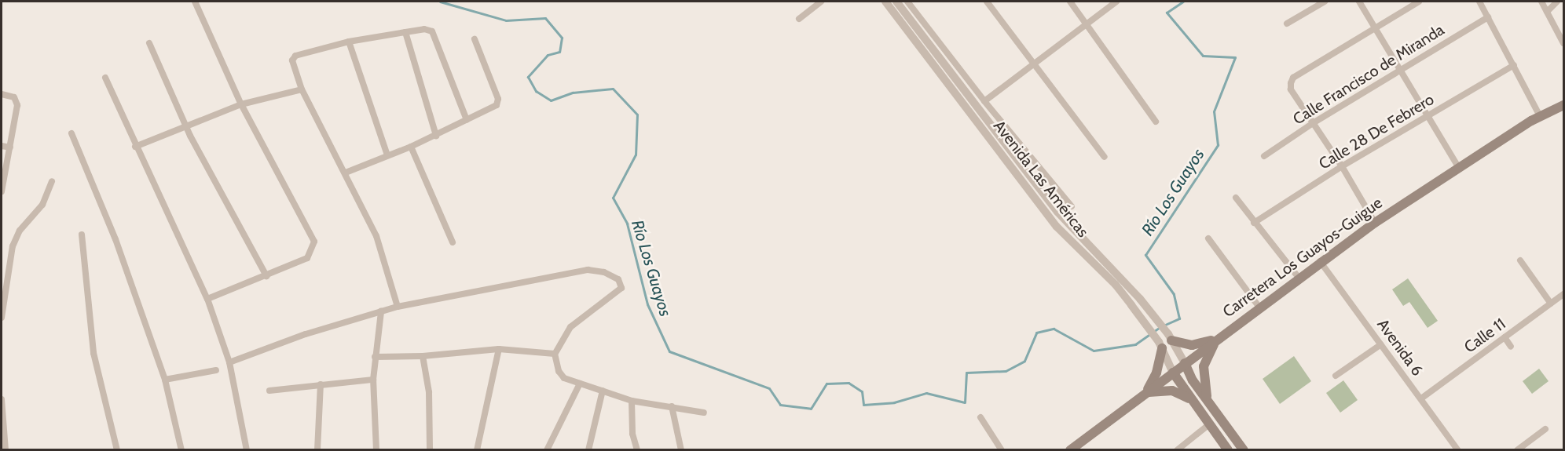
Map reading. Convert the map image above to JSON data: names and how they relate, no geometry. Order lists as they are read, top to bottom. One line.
{"streets":{"main road":["Carretera Los Guayos-Guigue"],"street":["Calle Francisco de Miranda","Calle 28 De Febrero","Avenida Las Américas","Calle 11","Avenida 6"]},"crossings":[["Avenida Las Américas","Carretera Los Guayos-Guigue"],["Carretera Los Guayos-Guigue","Avenida 6"],["Calle 11","Avenida 6"]],"water":["Río Los Guayos"]}
